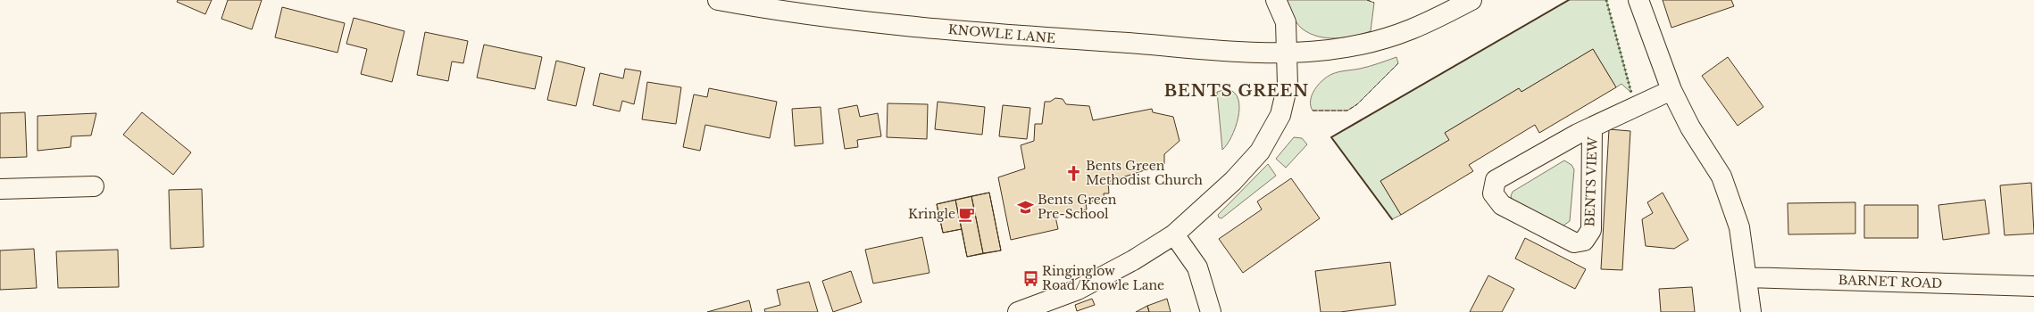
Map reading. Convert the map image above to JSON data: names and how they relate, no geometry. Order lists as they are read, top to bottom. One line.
{"streets":{"street":["KNOWLE LANE","BENTS VIEW","BARNET ROAD"]},"districts":["BENTS GREEN"],"places":{"church":["Bents Green Methodist Church"],"school or university":["Bents Green Pre-School"],"cafe":["Kringle"],"bus stop":["Ringinglow Road/Knowle Lane"]}}
